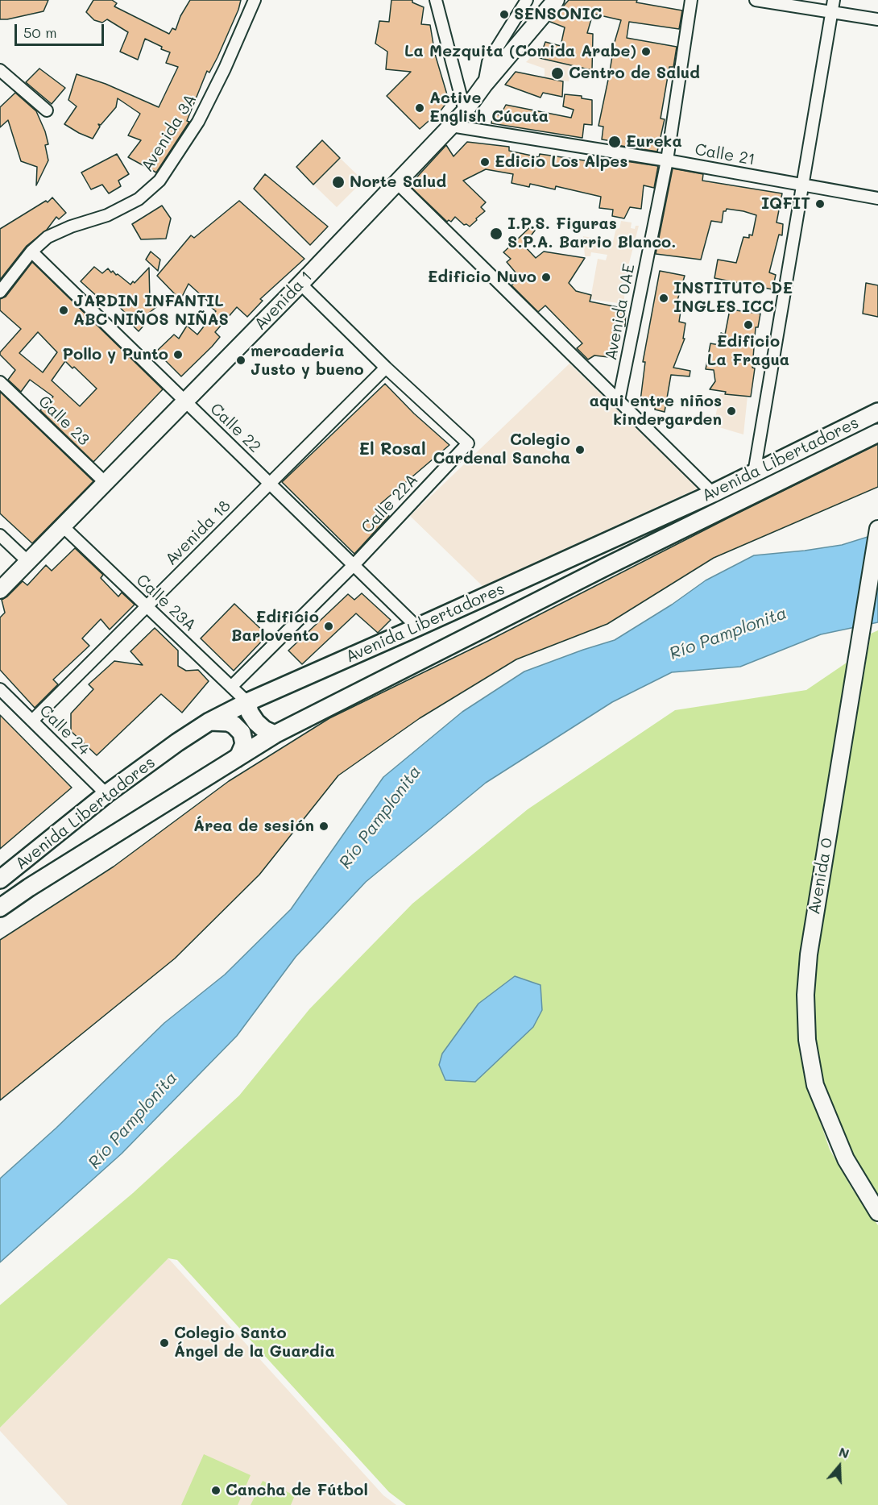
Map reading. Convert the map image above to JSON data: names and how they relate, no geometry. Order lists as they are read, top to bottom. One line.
{"streets":{"main road":["Avenida Libertadores"],"street":["Avenida 3A","Calle 21","Avenida 1","Avenida 0AE","Calle 23","Calle 22","Calle 22A","Avenida 18","Calle 23A","Calle 24","Avenida 0"]},"crossings":[["Avenida 3A","Calle 22"],["Calle 21","Avenida 1"],["Calle 21","Avenida 0AE"],["Avenida 1","Calle 23"],["Avenida 1","Calle 22"],["Avenida 1","Calle 22A"],["Avenida 1","Calle 23A"],["Calle 22","Avenida Libertadores"],["Calle 22","Calle 22A"],["Calle 22","Avenida 18"],["Avenida Libertadores","Calle 23A"],["Avenida Libertadores","Calle 24"],["Calle 22A","Avenida 18"],["Calle 22A","Calle 23A"],["Avenida 18","Calle 23A"],["Avenida 18","Calle 24"]],"districts":["El Rosal"],"water":["Río Pamplonita"],"places":["SENSONIC","La Mezquita (Comida Arabe)","Centro de Salud","Active English Cúcuta","Eureka","Edicio Los Alpes","Norte Salud","IQFIT","I.P.S. Figuras S.P.A. Barrio Blanco.","Edificio Nuvo","INSTITUTO DE INGLES ICC","JARDIN INFANTIL ABC NIÑOS NIÑAS","Edificio La Fragua","Pollo y Punto","mercaderia Justo y bueno","aqui entre niños kindergarden","Colegio Cardenal Sancha","Edificio Barlovento","Área de sesión","Colegio Santo Ángel de la Guardia","Cancha de Fútbol"],"scale_bar":"50 m","north":"top"}
